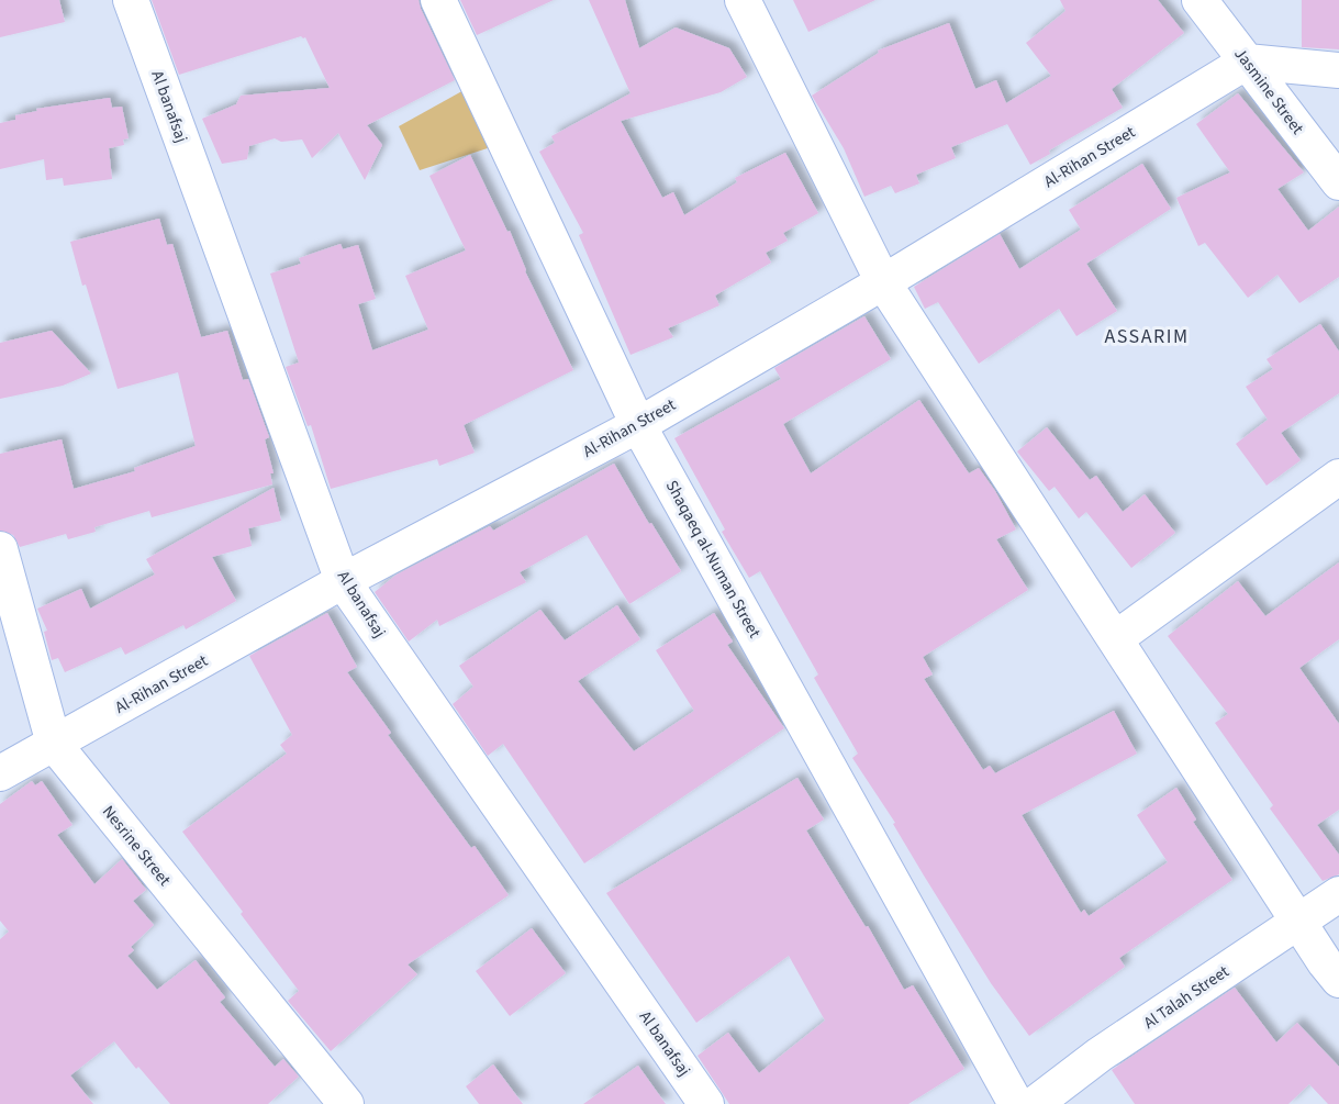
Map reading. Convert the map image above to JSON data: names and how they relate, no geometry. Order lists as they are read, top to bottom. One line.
{"streets":{"street":["Jasmine Street","Al banafsaj","Al-Rihan Street","Shaqaeq al-Numan Street","Nesrine Street","Al Talah Street"]},"crossings":[["Jasmine Street","Al-Rihan Street"],["Al banafsaj","Al-Rihan Street"],["Al-Rihan Street","Shaqaeq al-Numan Street"],["Al-Rihan Street","Nesrine Street"]],"districts":["ASSARIM"]}
